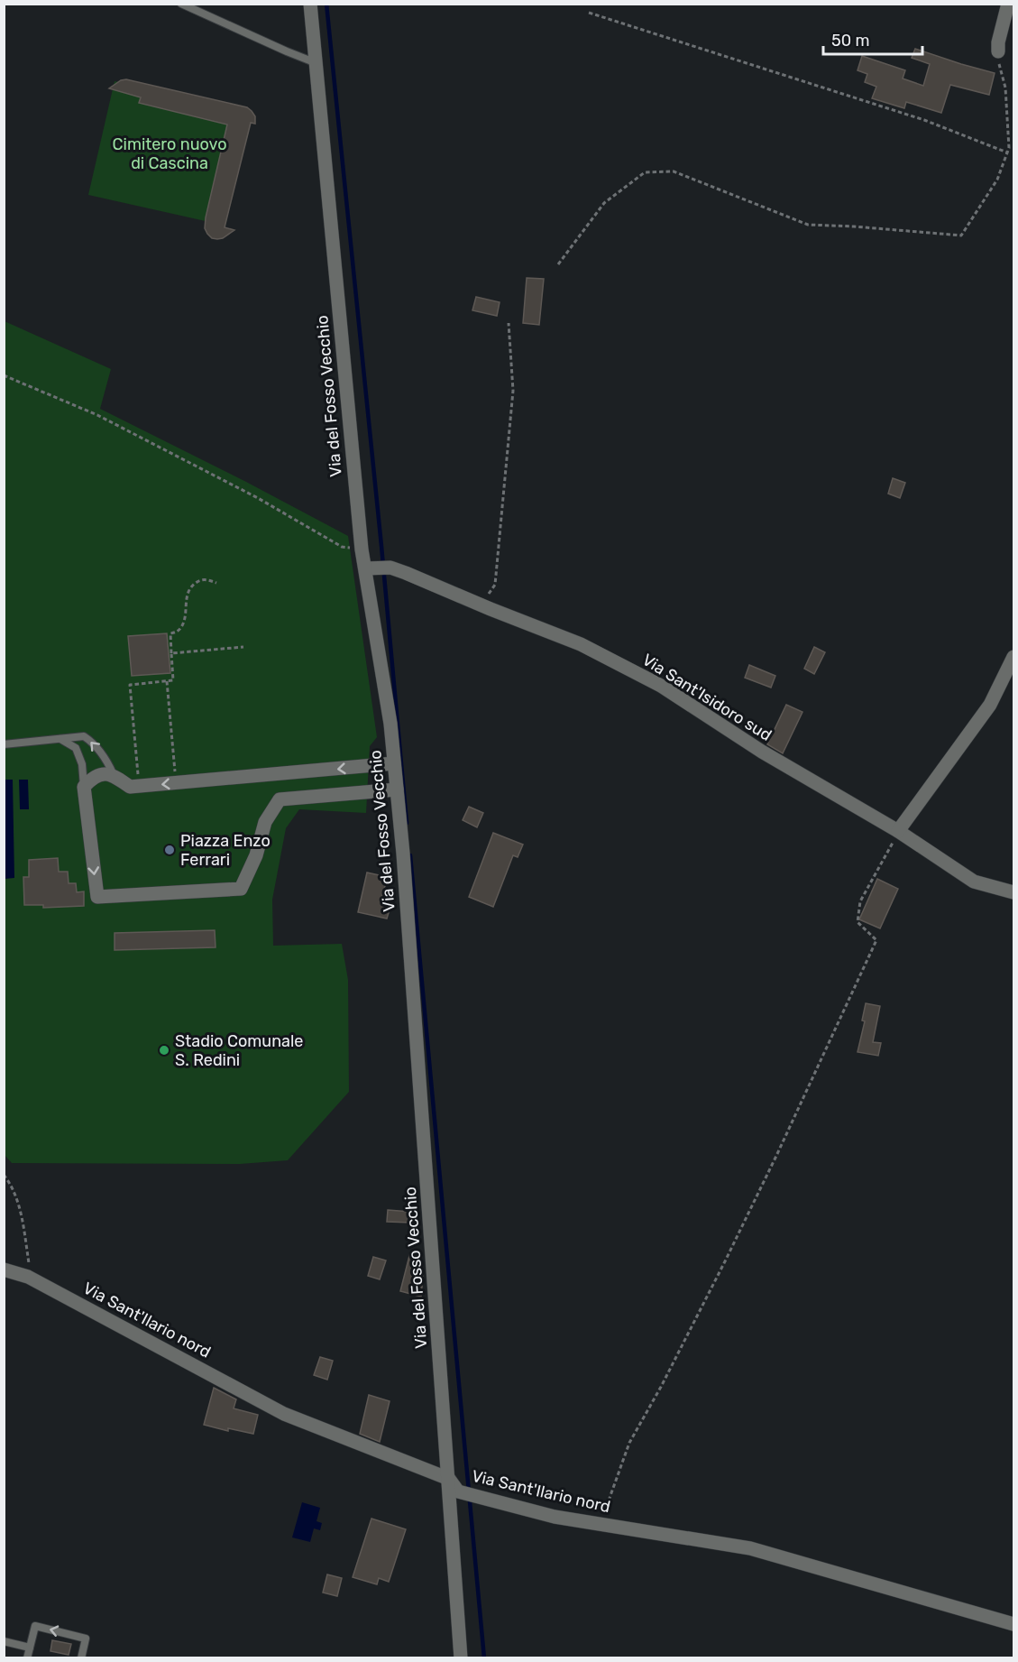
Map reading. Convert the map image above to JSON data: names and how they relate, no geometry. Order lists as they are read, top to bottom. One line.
{"streets":{"street":["Via del Fosso Vecchio","Via Sant'Isidoro sud","Via Sant'Ilario nord"]},"crossings":[["Via del Fosso Vecchio","Via Sant'Isidoro sud"],["Via del Fosso Vecchio","Via Sant'Ilario nord"]],"parks":["Cimitero nuovo di Cascina"],"places":["Piazza Enzo Ferrari","Stadio Comunale S. Redini"],"scale_bar":"50 m"}
